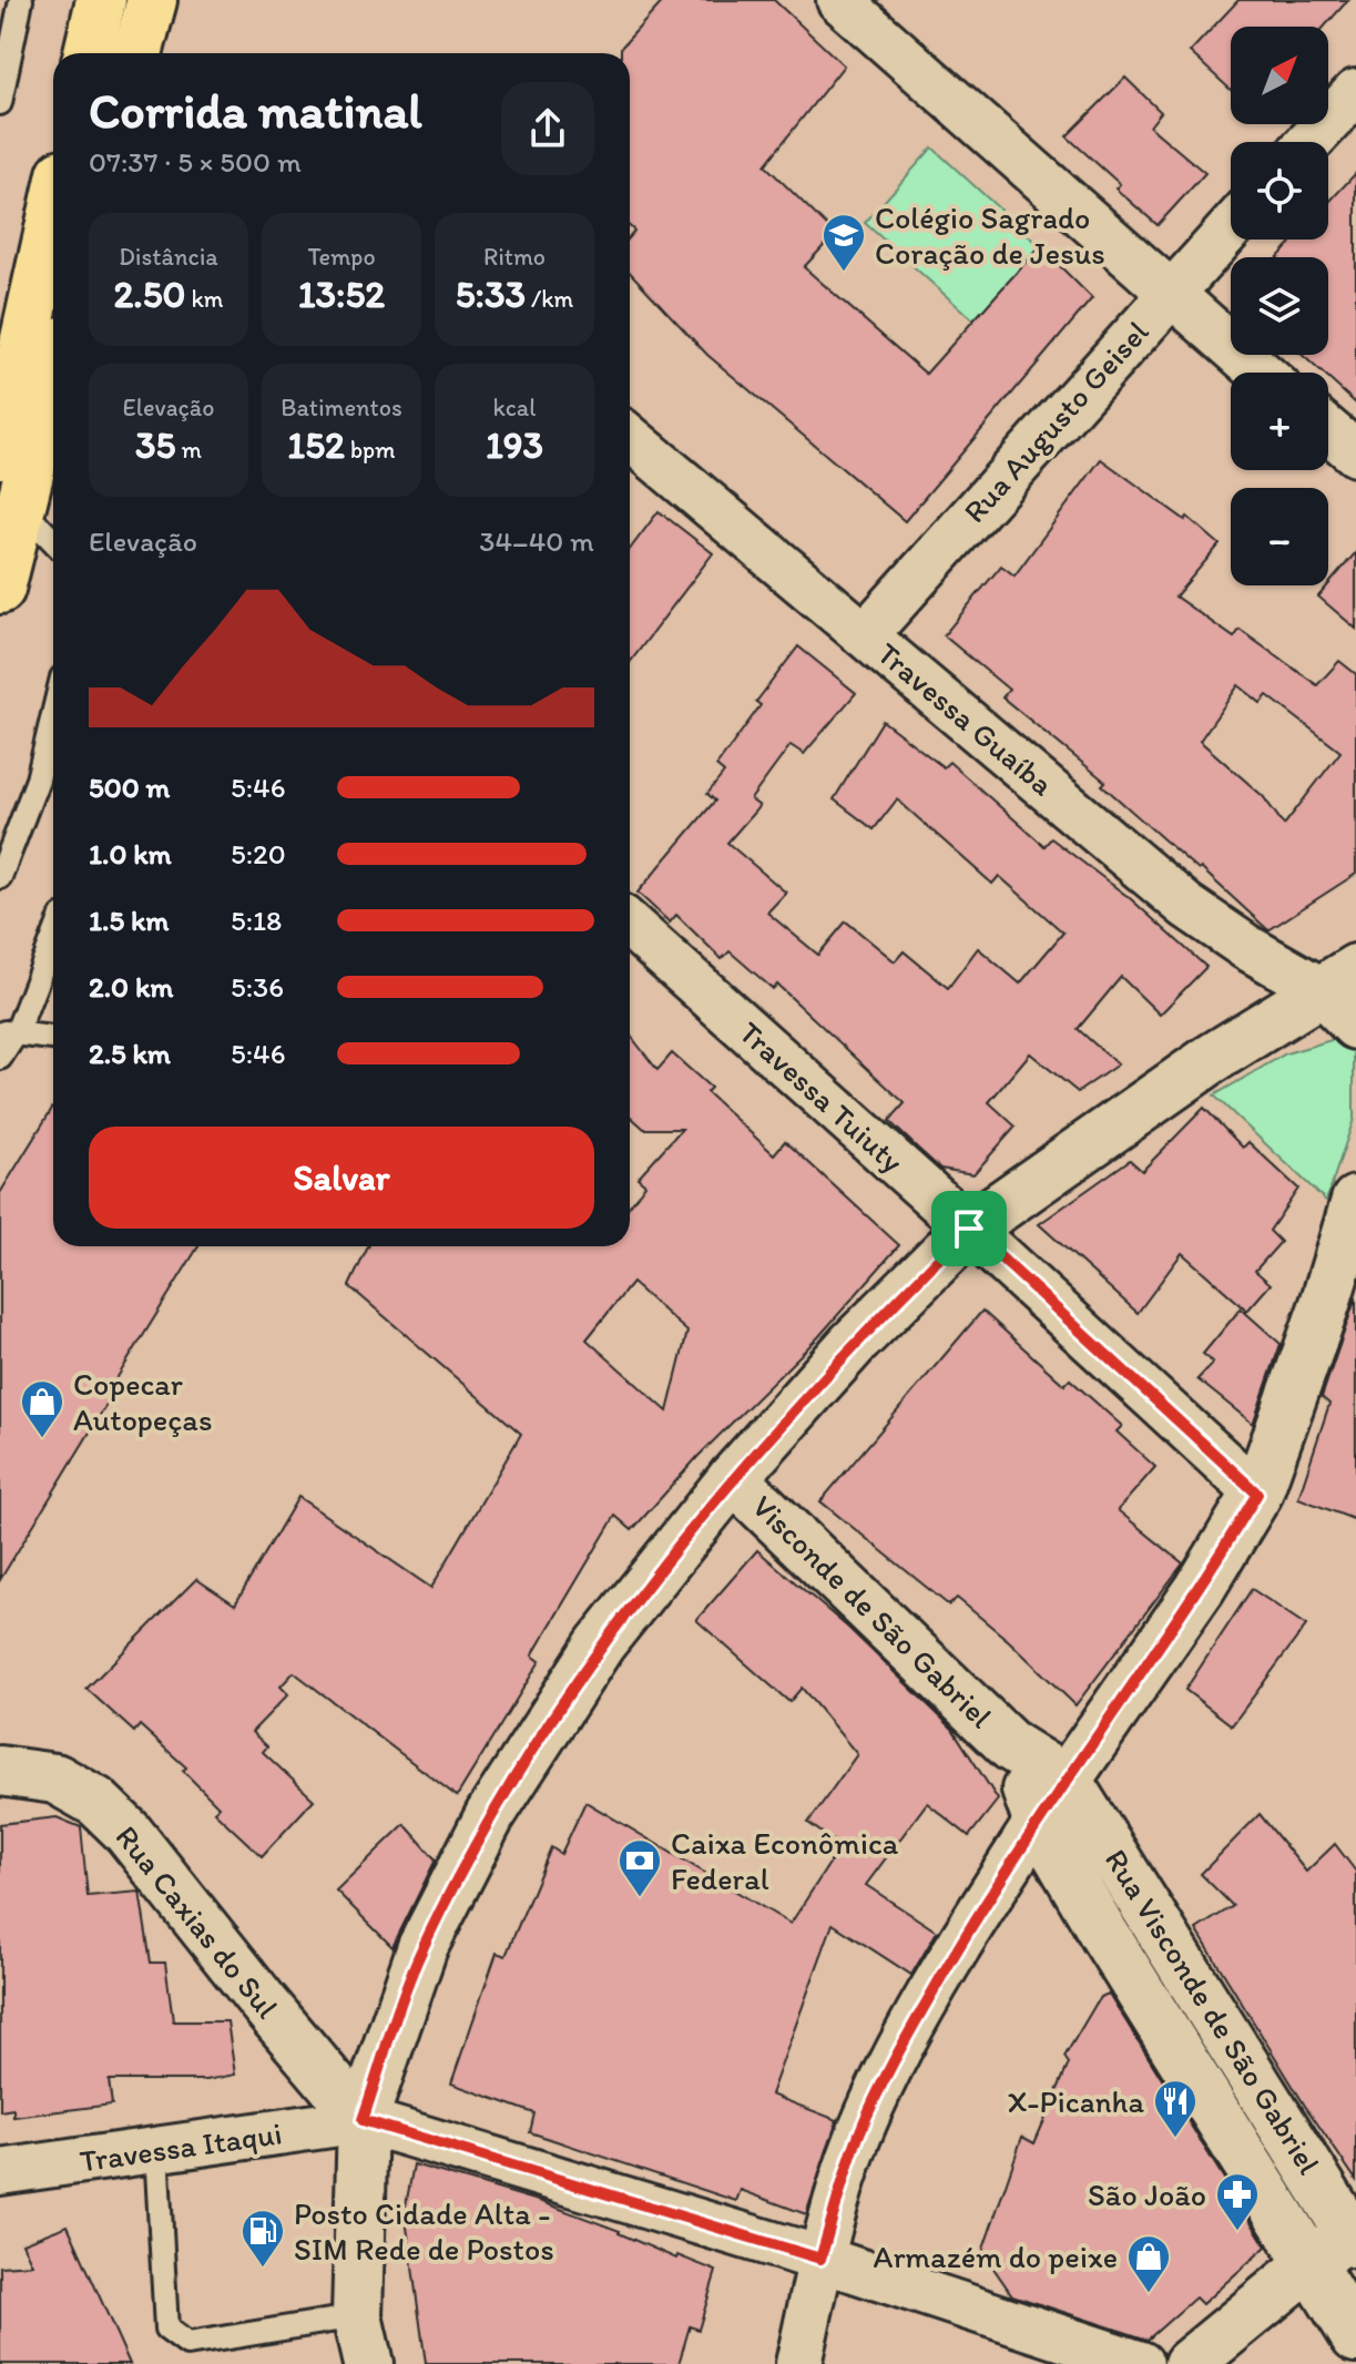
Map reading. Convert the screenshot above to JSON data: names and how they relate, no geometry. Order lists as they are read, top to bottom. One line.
{"streets":{"street":["Rua Augusto Geisel","Travessa Guaíba","Travessa Tuiuty","Visconde de São Gabriel","Rua Caxias do Sul","Rua Visconde de São Gabriel","Travessa Itaqui"]},"crossings":[["Rua Augusto Geisel","Travessa Guaíba"],["Visconde de São Gabriel","Rua Visconde de São Gabriel"],["Rua Caxias do Sul","Travessa Itaqui"]],"places":{"school or university":["Colégio Sagrado Coração de Jesus"],"shop":["Copecar Autopeças","Armazém do peixe"],"bank":["Caixa Econômica Federal"],"restaurant":["X-Picanha"],"pharmacy":["São João"],"fuel station":["Posto Cidade Alta - SIM Rede de Postos"]},"north":"top right","page":{"map_buttons":["+","−"],"heading":["Corrida matinal","07:37 · 5 × 500 m"],"stats":[["Distância","2.50 km"],["Tempo","13:52"],["Ritmo","5:33 /km"],["Elevação","35 m"],["Batimentos","152 bpm"],["kcal","193"]],"chart":["Elevação","34–40 m"],"list":[{"name":"500 m","note":"5:46"},{"name":"1.0 km","note":"5:20"},{"name":"1.5 km","note":"5:18"},{"name":"2.0 km","note":"5:36"},{"name":"2.5 km","note":"5:46"}],"buttons":"Salvar"}}
